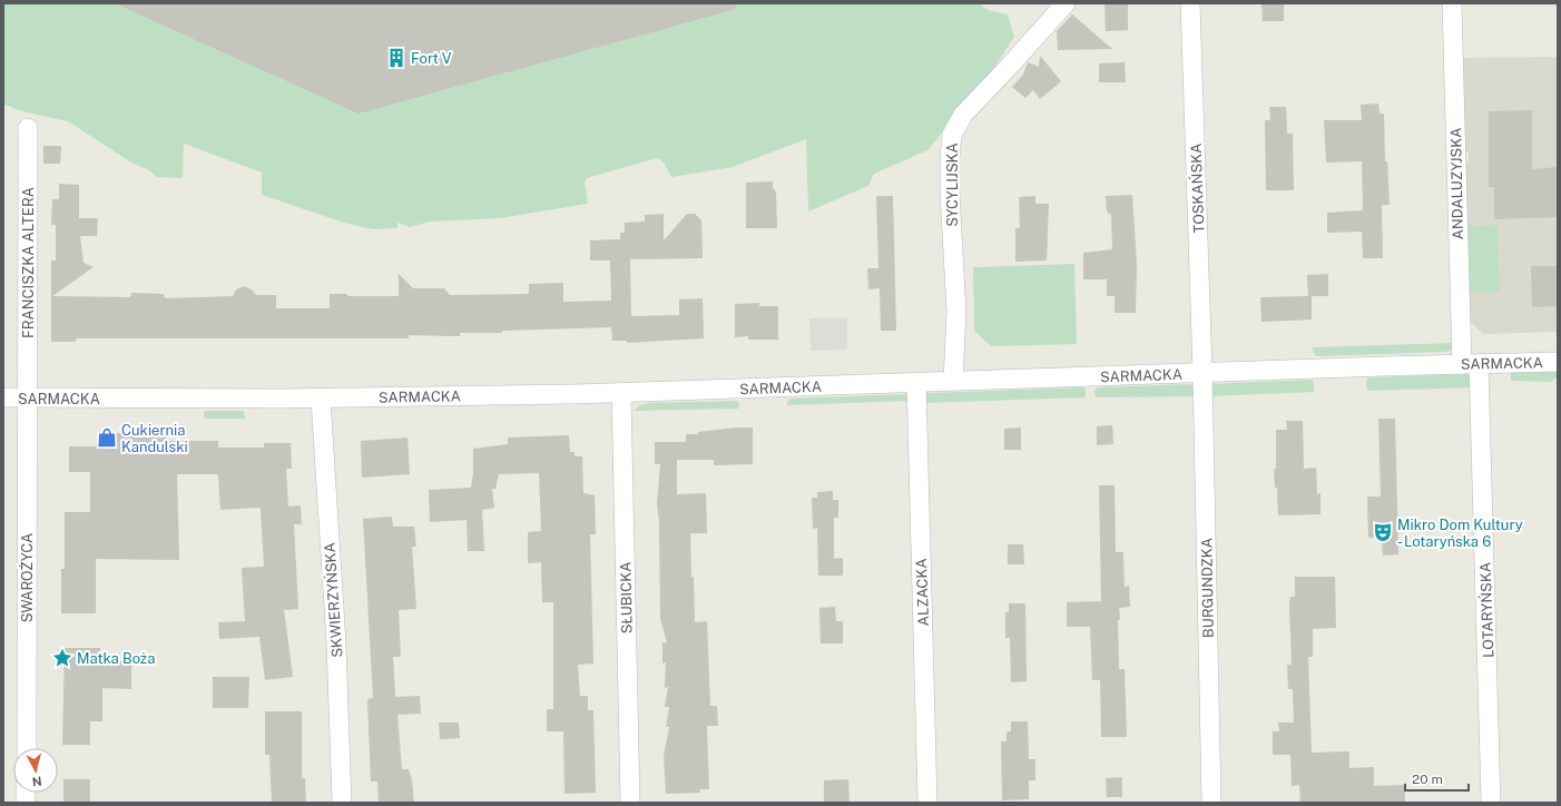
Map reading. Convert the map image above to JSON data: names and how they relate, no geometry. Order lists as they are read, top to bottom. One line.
{"streets":{"street":["ANDALUZYJSKA","SYCYLIJSKA","TOSKAŃSKA","FRANCISZKA ALTERA","SARMACKA","SWAROŻYCA","BURGUNDZKA","ALZACKA","SŁUBICKA","SKWIERZYŃSKA","LOTARYŃSKA"]},"crossings":[["ANDALUZYJSKA","SARMACKA"],["ANDALUZYJSKA","LOTARYŃSKA"],["SYCYLIJSKA","SARMACKA"],["TOSKAŃSKA","SARMACKA"],["TOSKAŃSKA","BURGUNDZKA"],["FRANCISZKA ALTERA","SARMACKA"],["FRANCISZKA ALTERA","SWAROŻYCA"],["SARMACKA","SWAROŻYCA"],["SARMACKA","BURGUNDZKA"],["SARMACKA","ALZACKA"],["SARMACKA","SŁUBICKA"],["SARMACKA","SKWIERZYŃSKA"],["SARMACKA","LOTARYŃSKA"]],"places":{"building":["Fort V"],"shop":["Cukiernia Kandulski"],"theatre":["Mikro Dom Kultury - Lotaryńska 6"],"place":["Matka Boża"]},"scale_bar":"20 m","north":"bottom"}
